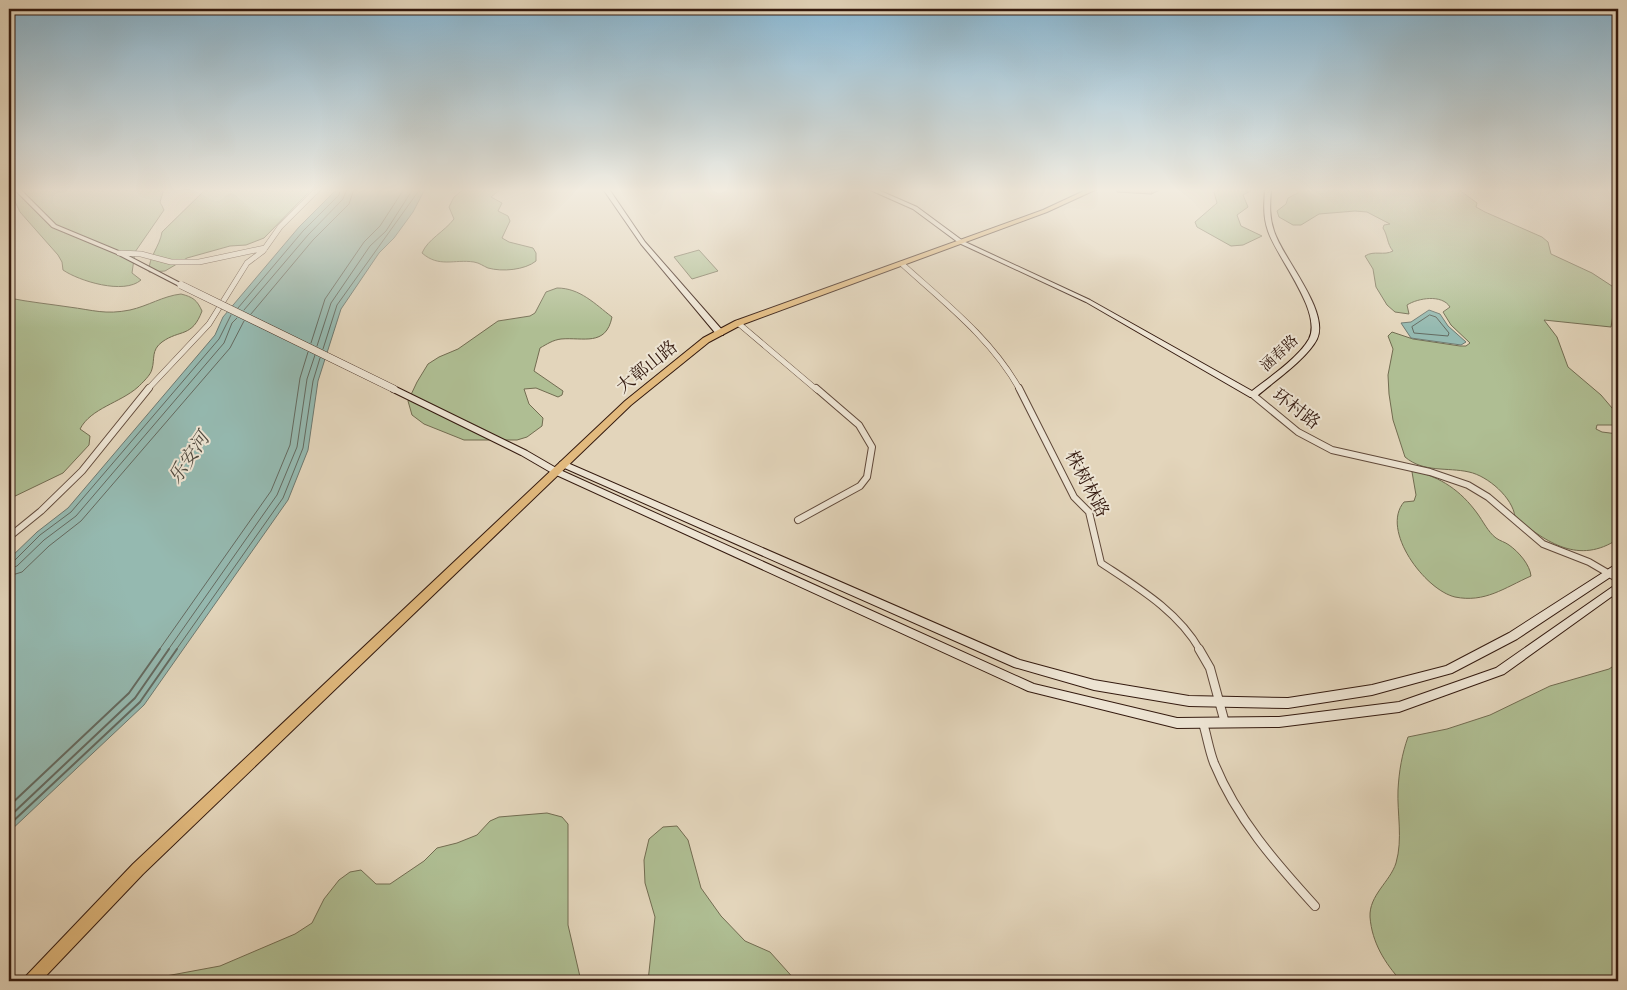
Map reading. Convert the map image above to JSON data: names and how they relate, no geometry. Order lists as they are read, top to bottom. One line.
{"streets":{"main road":["涵春路","大鄣山路","环村路"],"street":["株树林路"]},"crossings":[["涵春路","环村路"],["大鄣山路","环村路"],["大鄣山路","株树林路"]],"water":["乐安河"]}
